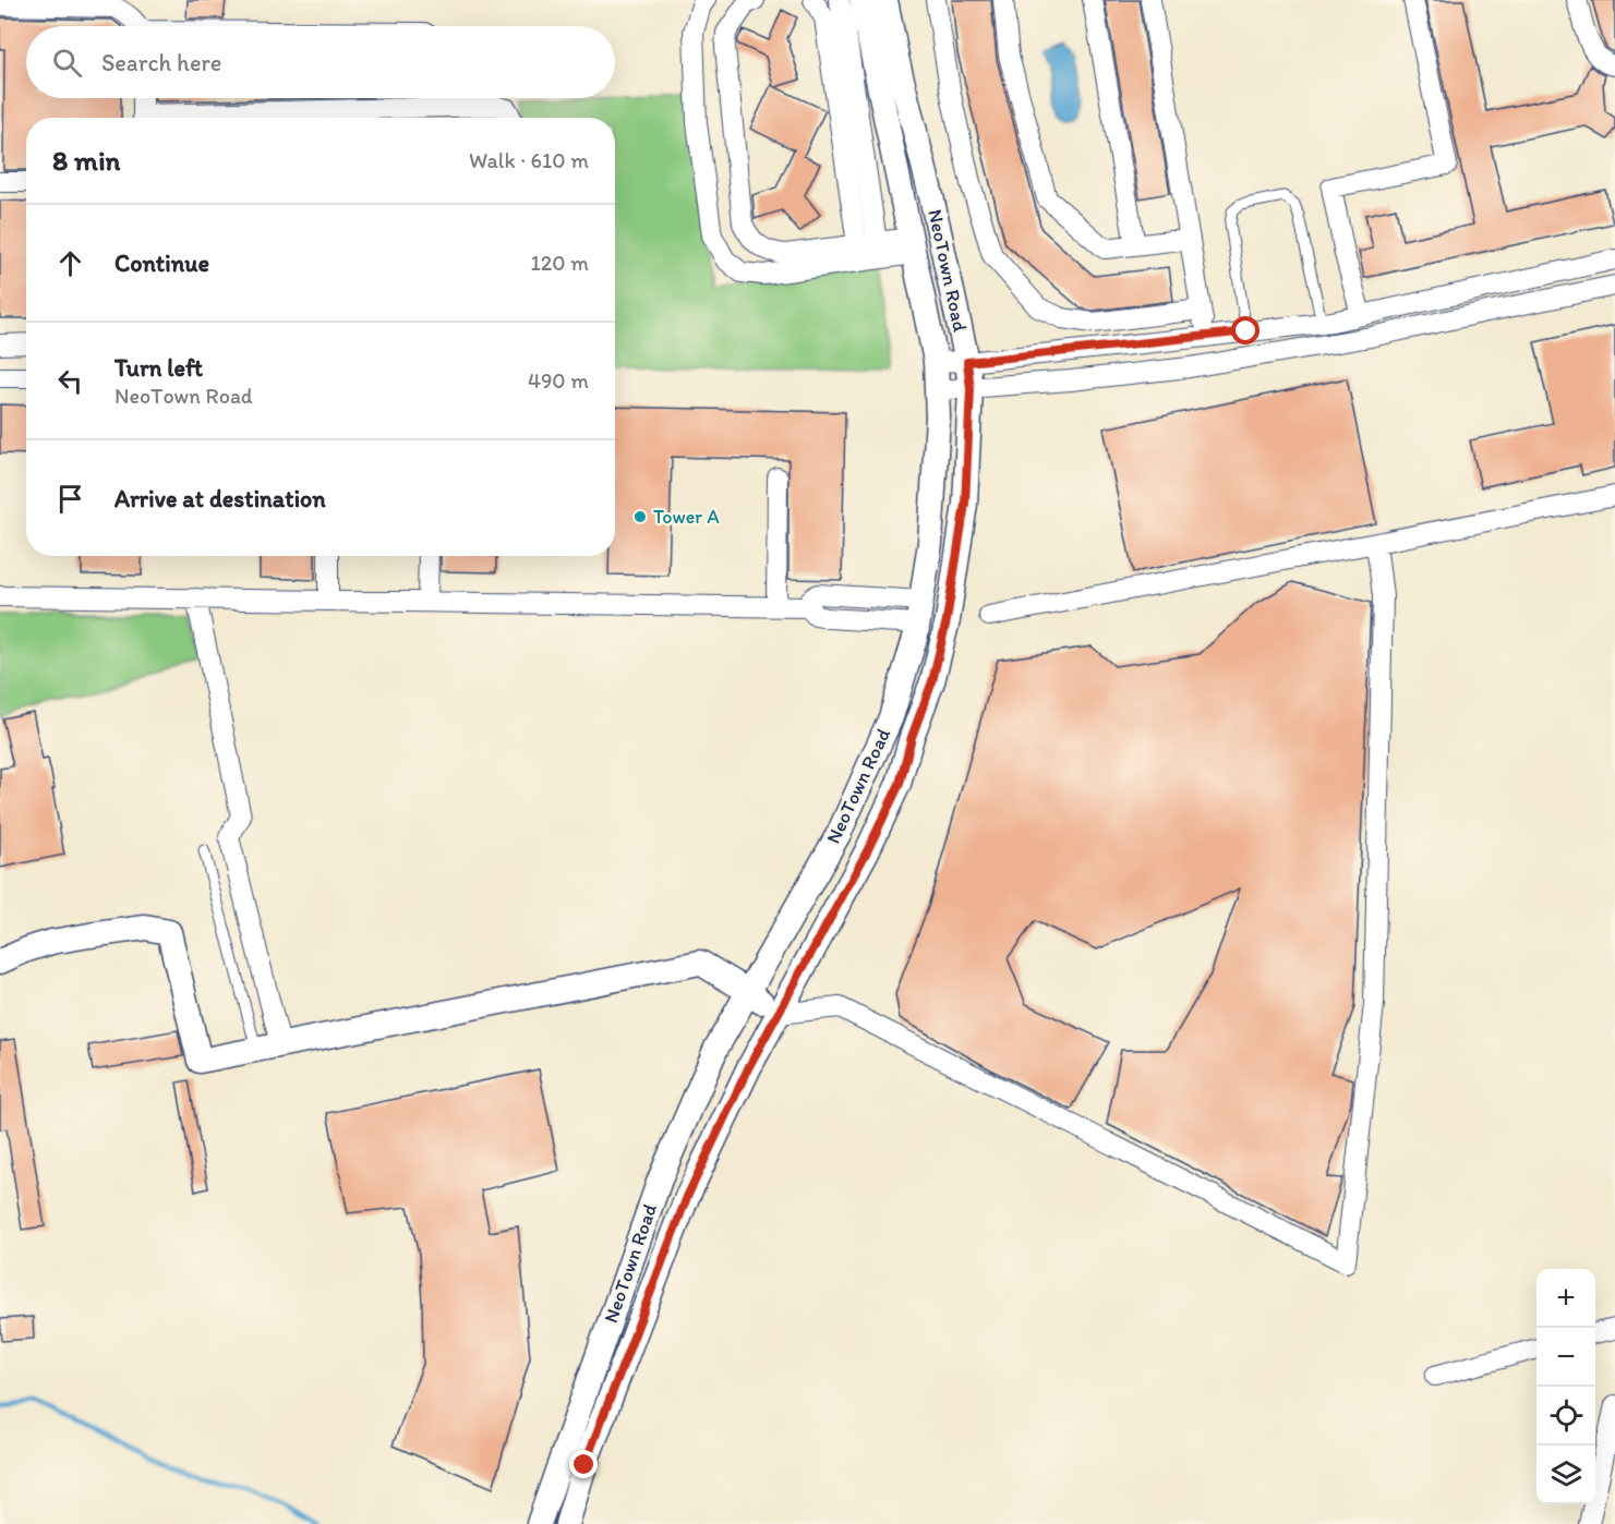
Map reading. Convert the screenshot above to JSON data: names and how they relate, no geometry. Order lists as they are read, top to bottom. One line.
{"streets":{"street":["NeoTown Road"]},"places":["Tower A"],"page":{"search":"Search here","heading":["8 min","Walk · 610 m"],"list":[["Continue","120 m"],["Turn left","NeoTown Road","490 m"],"Arrive at destination"],"map_buttons":["+","−"]}}
